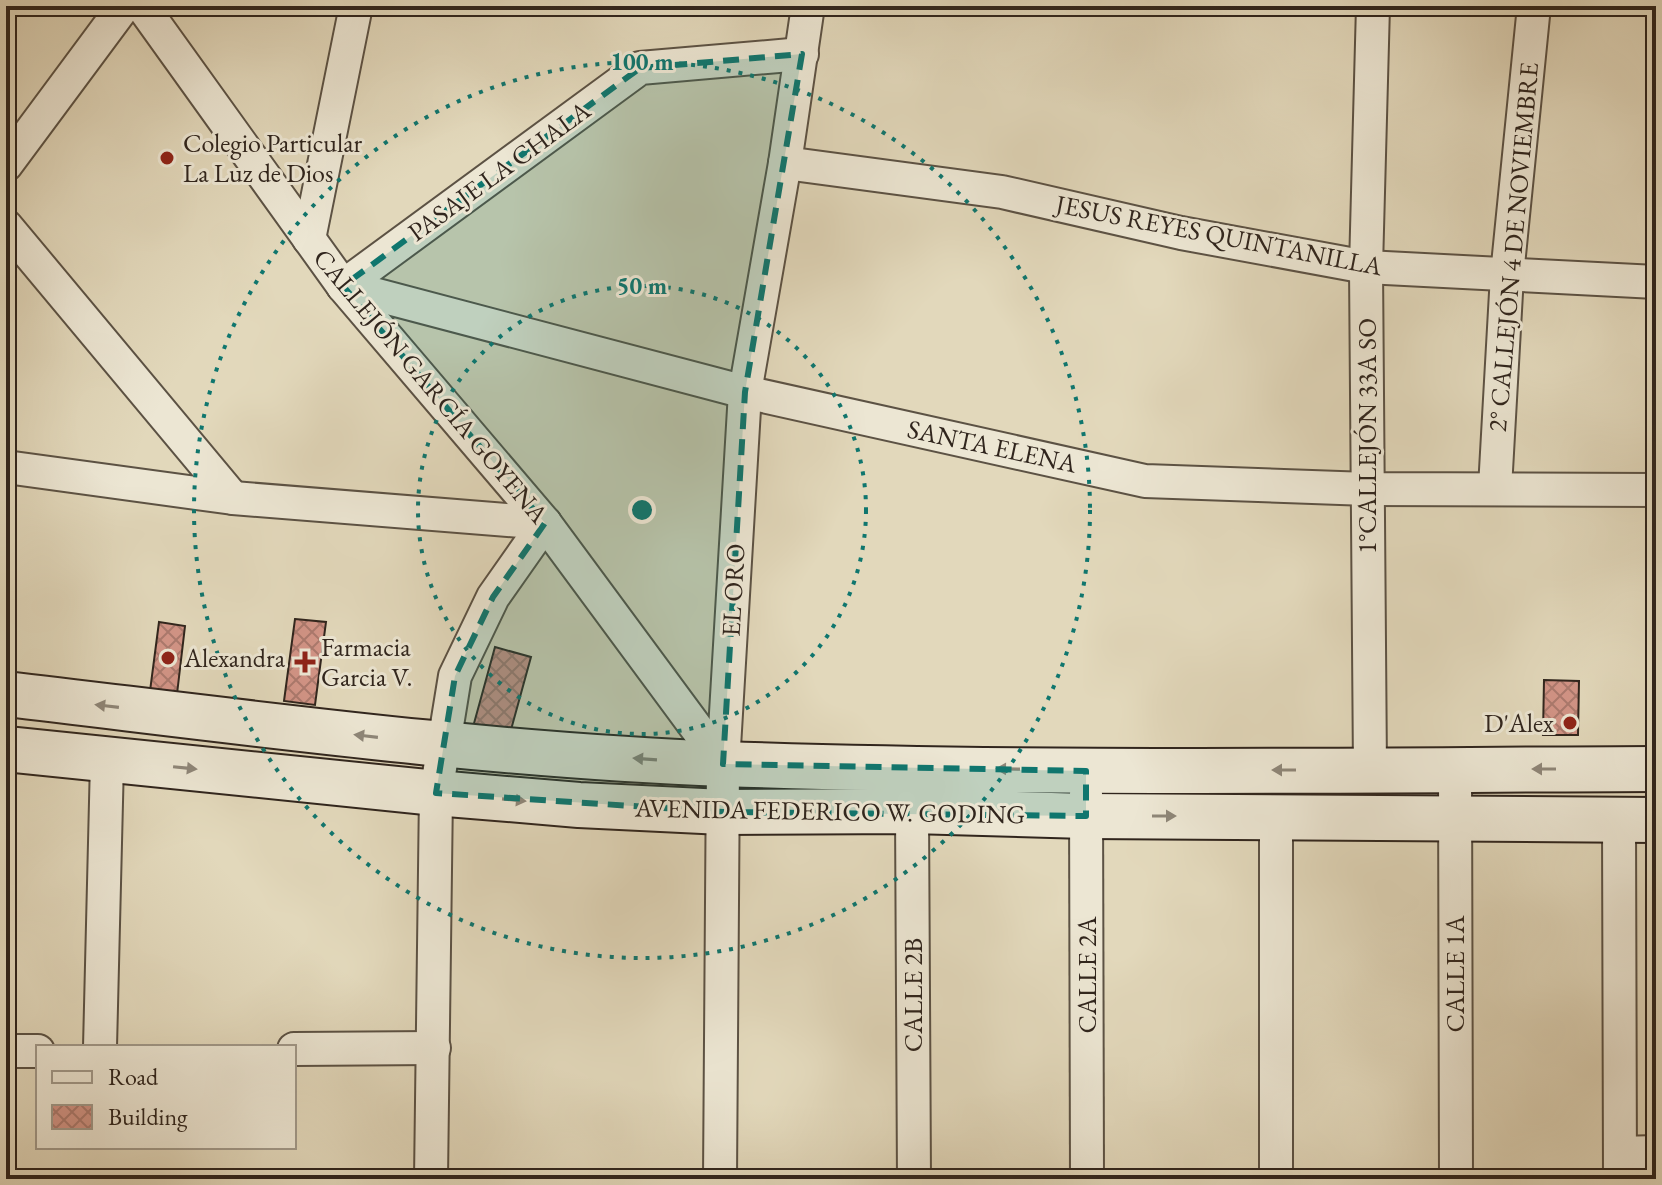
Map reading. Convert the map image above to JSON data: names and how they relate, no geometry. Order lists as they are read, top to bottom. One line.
{"streets":{"street":["PASAJE LA CHALA","JESUS REYES QUINTANILLA","2° CALLEJÓN 4 DE NOVIEMBRE","CALLEJÓN GARCÍA GOYENA","1°CALLEJÓN 33A SO","SANTA ELENA","EL ORO","AVENIDA FEDERICO W. GODING","CALLE 1A","CALLE 2A","CALLE 2B"]},"crossings":[["PASAJE LA CHALA","CALLEJÓN GARCÍA GOYENA"],["PASAJE LA CHALA","SANTA ELENA"],["PASAJE LA CHALA","EL ORO"],["JESUS REYES QUINTANILLA","2° CALLEJÓN 4 DE NOVIEMBRE"],["JESUS REYES QUINTANILLA","1°CALLEJÓN 33A SO"],["JESUS REYES QUINTANILLA","EL ORO"],["2° CALLEJÓN 4 DE NOVIEMBRE","SANTA ELENA"],["CALLEJÓN GARCÍA GOYENA","SANTA ELENA"],["CALLEJÓN GARCÍA GOYENA","EL ORO"],["CALLEJÓN GARCÍA GOYENA","AVENIDA FEDERICO W. GODING"],["1°CALLEJÓN 33A SO","SANTA ELENA"],["SANTA ELENA","EL ORO"],["EL ORO","AVENIDA FEDERICO W. GODING"],["AVENIDA FEDERICO W. GODING","CALLE 1A"],["AVENIDA FEDERICO W. GODING","CALLE 2A"],["AVENIDA FEDERICO W. GODING","CALLE 2B"]],"places":{"other":["Colegio Particular La Luz de Dios","Alexandra","D'Alex"],"health":["Farmacia Garcia V."]},"legend":["Road","Building"],"rings":["100 m","50 m"]}
